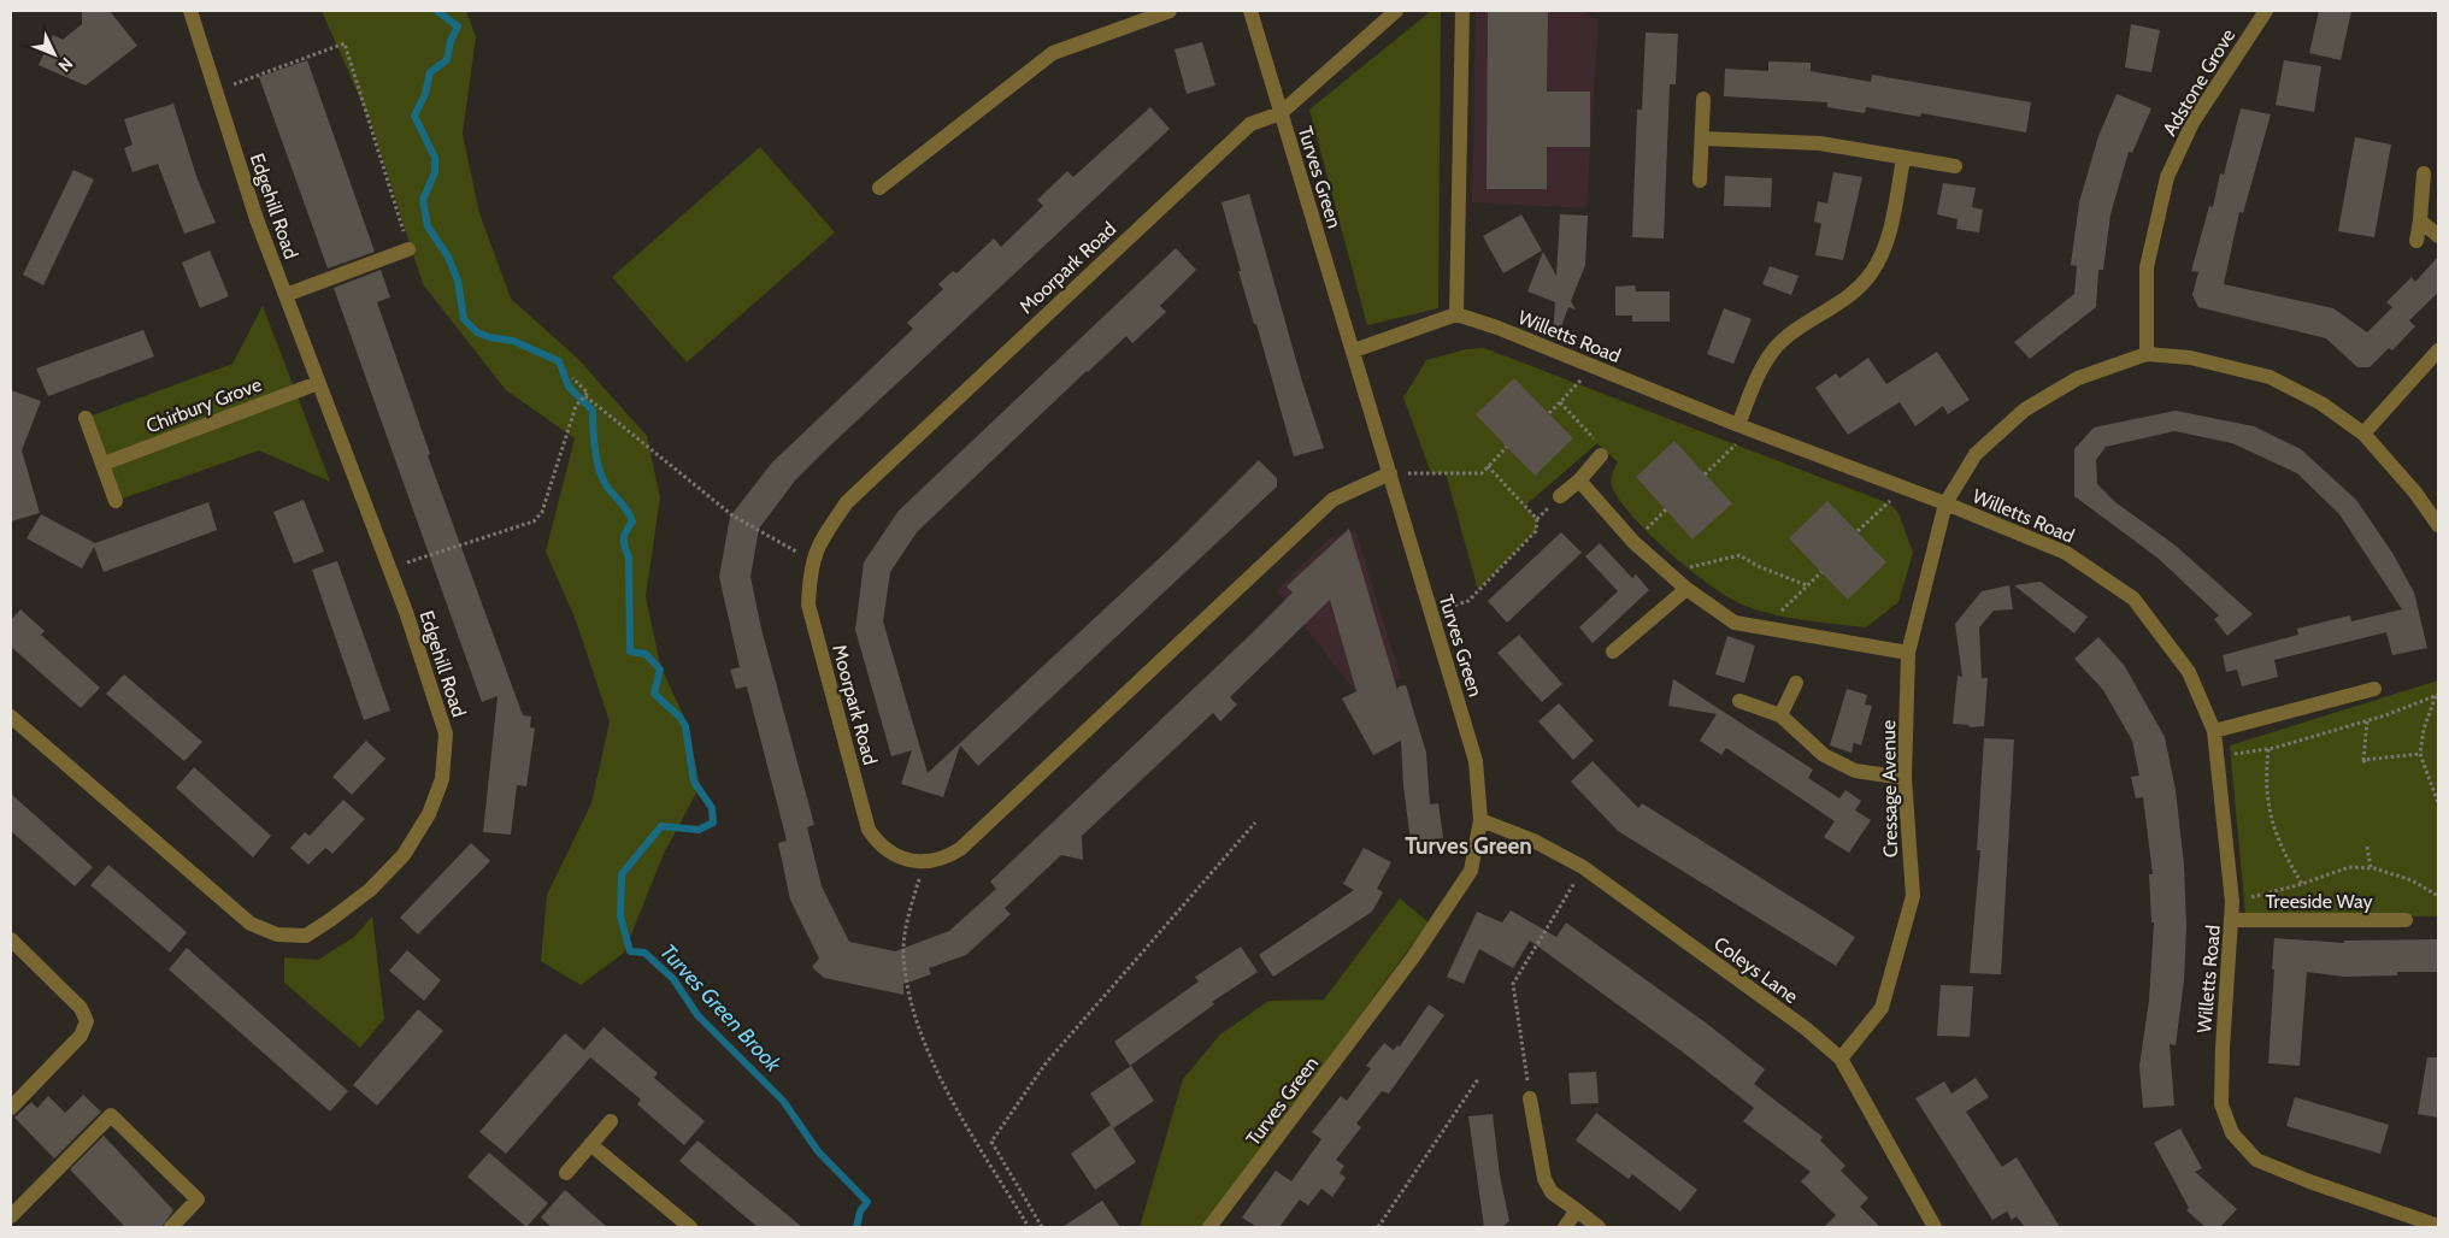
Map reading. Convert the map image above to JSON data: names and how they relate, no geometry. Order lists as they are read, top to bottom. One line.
{"streets":{"street":["Adstone Grove","Turves Green","Edgehill Road","Moorpark Road","Willetts Road","Chirbury Grove","Cressage Avenue","Treeside Way","Coleys Lane"]},"crossings":[["Adstone Grove","Cressage Avenue"],["Turves Green","Moorpark Road"],["Turves Green","Coleys Lane"],["Edgehill Road","Chirbury Grove"],["Willetts Road","Cressage Avenue"],["Willetts Road","Treeside Way"],["Cressage Avenue","Coleys Lane"]],"districts":["Turves Green"],"water":["Turves Green Brook"],"north":"bottom right"}
